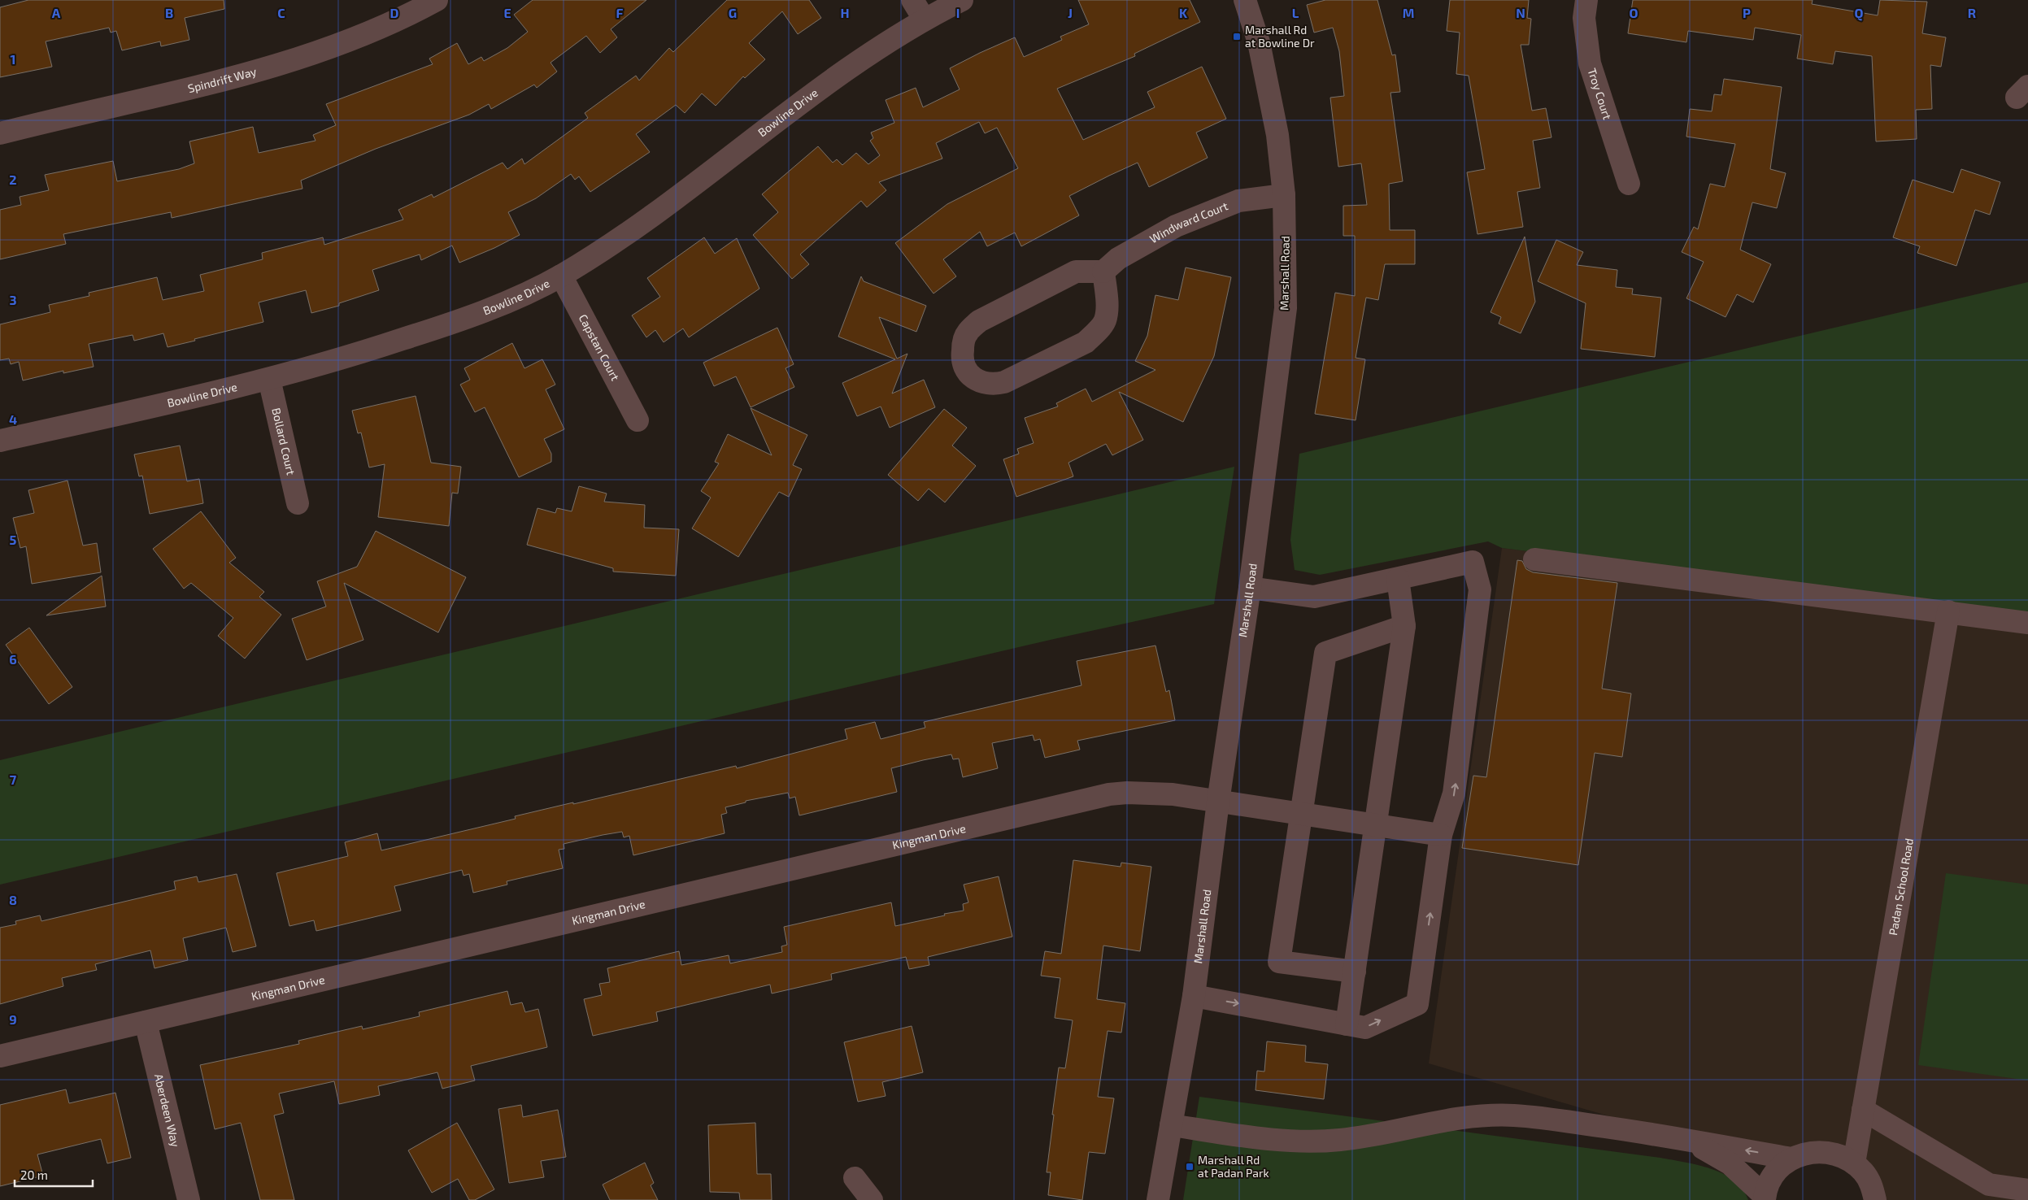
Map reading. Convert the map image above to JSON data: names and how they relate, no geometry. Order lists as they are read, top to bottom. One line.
{"streets":{"street":["Spindrift Way","Troy Court","Bowline Drive","Windward Court","Marshall Road","Capstan Court","Bollard Court","Kingman Drive","Padan School Road","Aberdeen Way"]},"crossings":[["Bowline Drive","Capstan Court"],["Bowline Drive","Bollard Court"],["Windward Court","Marshall Road"],["Marshall Road","Kingman Drive"],["Kingman Drive","Aberdeen Way"]],"places":{"transit":["Marshall Rd at Bowline Dr","Marshall Rd at Padan Park"]},"scale_bar":"20 m","grid":{"columns":["A","B","C","D","E","F","G","H","I","J","K","L","M","N","O","P","Q","R"],"rows":["1","2","3","4","5","6","7","8","9"]}}
